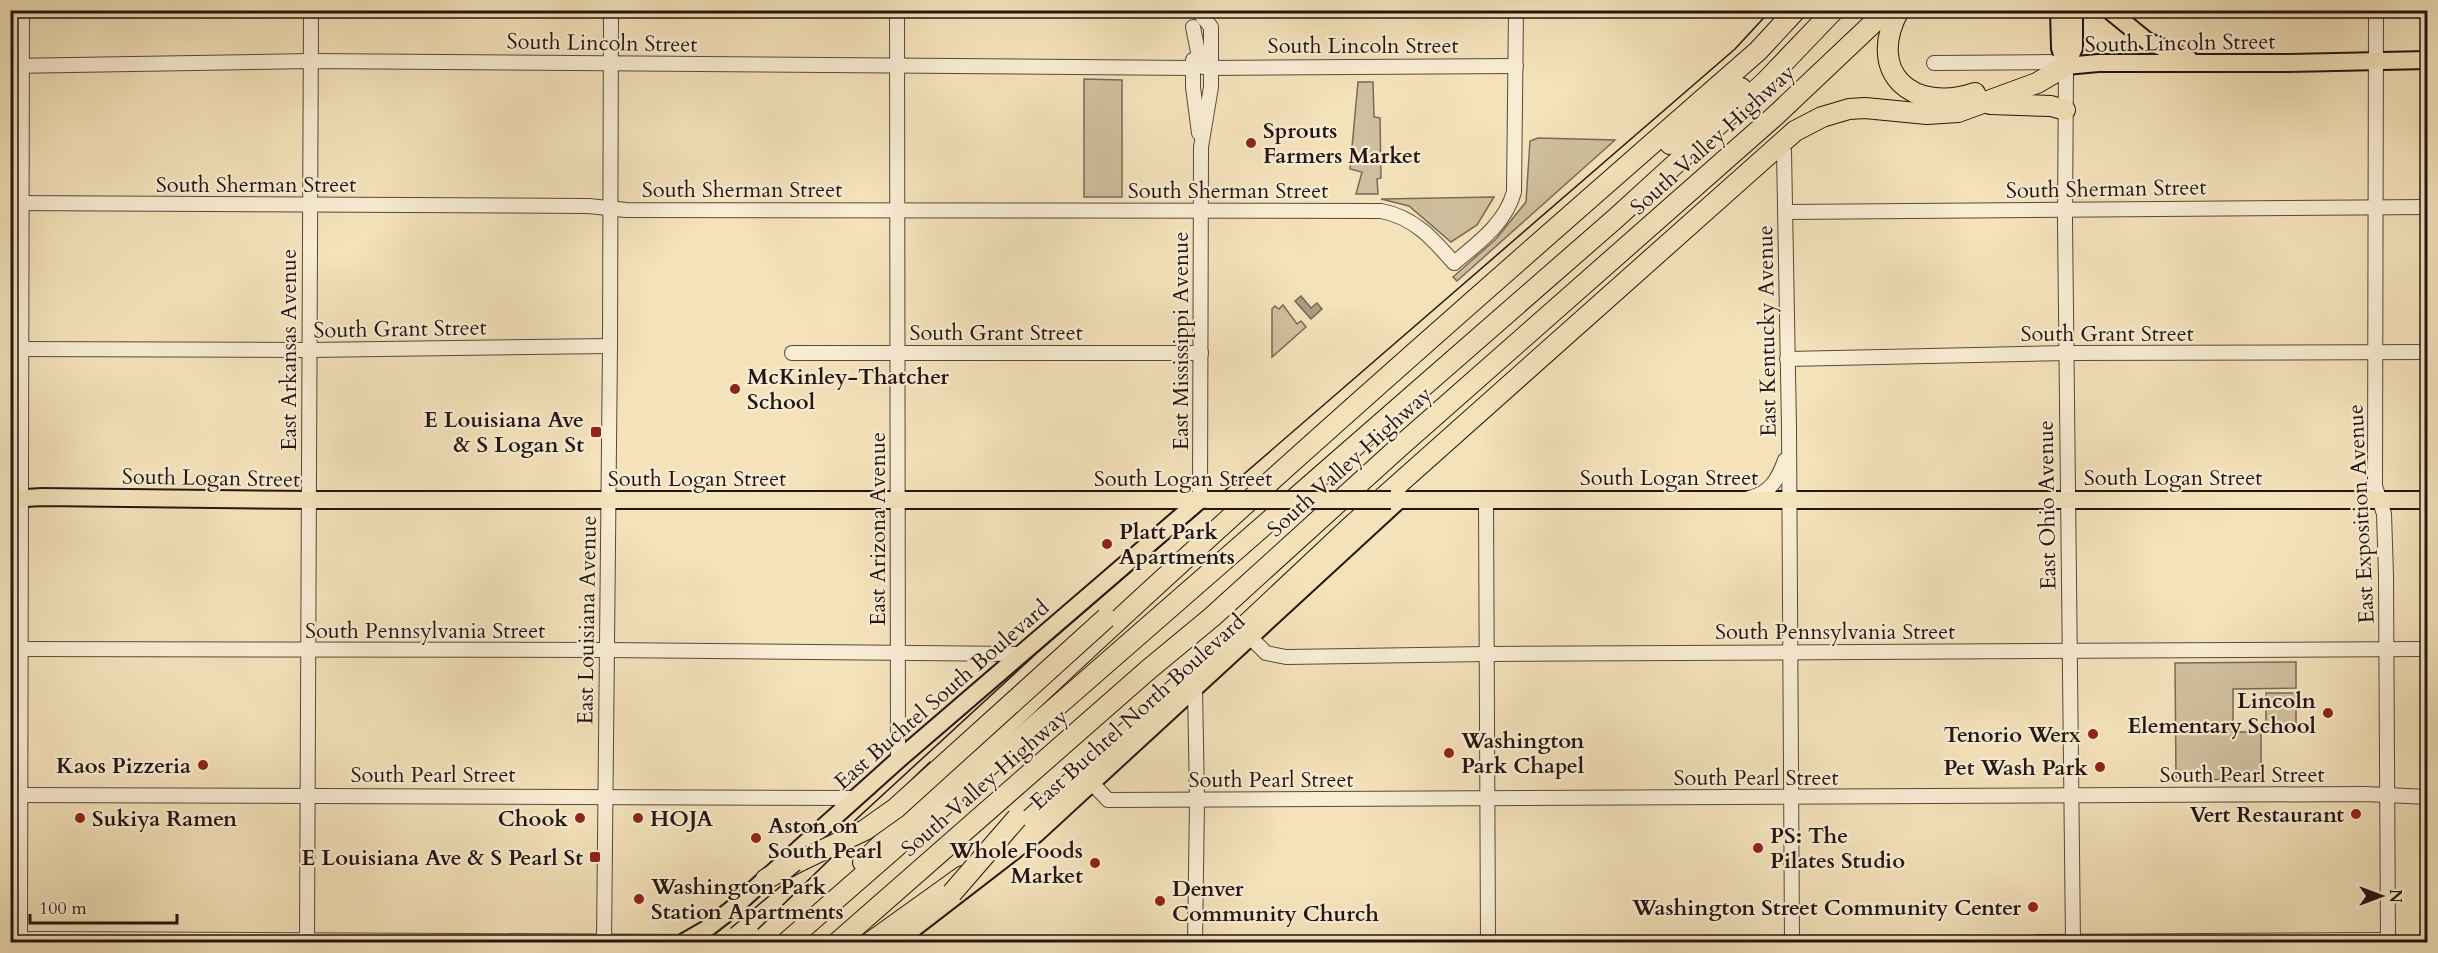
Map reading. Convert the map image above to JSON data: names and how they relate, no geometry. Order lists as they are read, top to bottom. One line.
{"streets":{"highway":["South Valley Highway"],"main road":["South Lincoln Street","South Logan Street","East Ohio Avenue","East Buchtel South Boulevard","East Buchtel North Boulevard"],"street":["South Sherman Street","South Grant Street","East Kentucky Avenue","East Mississippi Avenue","East Arkansas Avenue","East Exposition Avenue","East Arizona Avenue","East Louisiana Avenue","South Pennsylvania Street","South Pearl Street"]},"crossings":[["South Lincoln Street","South Sherman Street"],["South Lincoln Street","East Mississippi Avenue"],["South Lincoln Street","East Arkansas Avenue"],["South Lincoln Street","East Ohio Avenue"],["South Lincoln Street","East Exposition Avenue"],["South Lincoln Street","East Arizona Avenue"],["South Lincoln Street","East Louisiana Avenue"],["South Sherman Street","East Kentucky Avenue"],["South Sherman Street","East Mississippi Avenue"],["South Sherman Street","East Arkansas Avenue"],["South Sherman Street","East Ohio Avenue"],["South Sherman Street","East Exposition Avenue"],["South Sherman Street","East Arizona Avenue"],["South Sherman Street","East Louisiana Avenue"],["South Grant Street","East Kentucky Avenue"],["South Grant Street","East Mississippi Avenue"],["South Grant Street","East Arkansas Avenue"],["South Grant Street","East Ohio Avenue"],["South Grant Street","East Exposition Avenue"],["South Grant Street","East Arizona Avenue"],["South Grant Street","East Louisiana Avenue"],["East Kentucky Avenue","South Logan Street"],["East Kentucky Avenue","South Pennsylvania Street"],["East Kentucky Avenue","South Pearl Street"],["East Mississippi Avenue","South Logan Street"],["East Mississippi Avenue","East Buchtel South Boulevard"],["East Arkansas Avenue","South Logan Street"],["East Arkansas Avenue","South Pennsylvania Street"],["East Arkansas Avenue","South Pearl Street"],["South Logan Street","East Ohio Avenue"],["South Logan Street","East Exposition Avenue"],["South Logan Street","East Arizona Avenue"],["South Logan Street","East Louisiana Avenue"],["South Logan Street","East Buchtel South Boulevard"],["South Logan Street","East Buchtel North Boulevard"],["East Ohio Avenue","South Pennsylvania Street"],["East Ohio Avenue","South Pearl Street"],["East Exposition Avenue","South Pennsylvania Street"],["East Exposition Avenue","South Pearl Street"],["East Arizona Avenue","South Pennsylvania Street"],["East Arizona Avenue","East Buchtel South Boulevard"],["East Louisiana Avenue","South Pennsylvania Street"],["East Louisiana Avenue","South Pearl Street"],["South Pennsylvania Street","East Buchtel South Boulevard"],["South Pennsylvania Street","East Buchtel North Boulevard"],["East Buchtel South Boulevard","South Pearl Street"],["East Buchtel North Boulevard","South Pearl Street"]],"places":{"other":["Sprouts Farmers Market","McKinley-Thatcher School","Platt Park Apartments","Lincoln Elementary School","Tenorio Werx","Washington Park Chapel","Kaos Pizzeria","Pet Wash Park","Vert Restaurant","Sukiya Ramen","Chook","HOJA","Aston on South Pearl","PS: The Pilates Studio","Whole Foods Market","Washington Park Station Apartments","Denver Community Church","Washington Street Community Center"],"transit":["E Louisiana Ave & S Logan St","E Louisiana Ave & S Pearl St"]},"scale_bar":"100 m","north":"right"}
